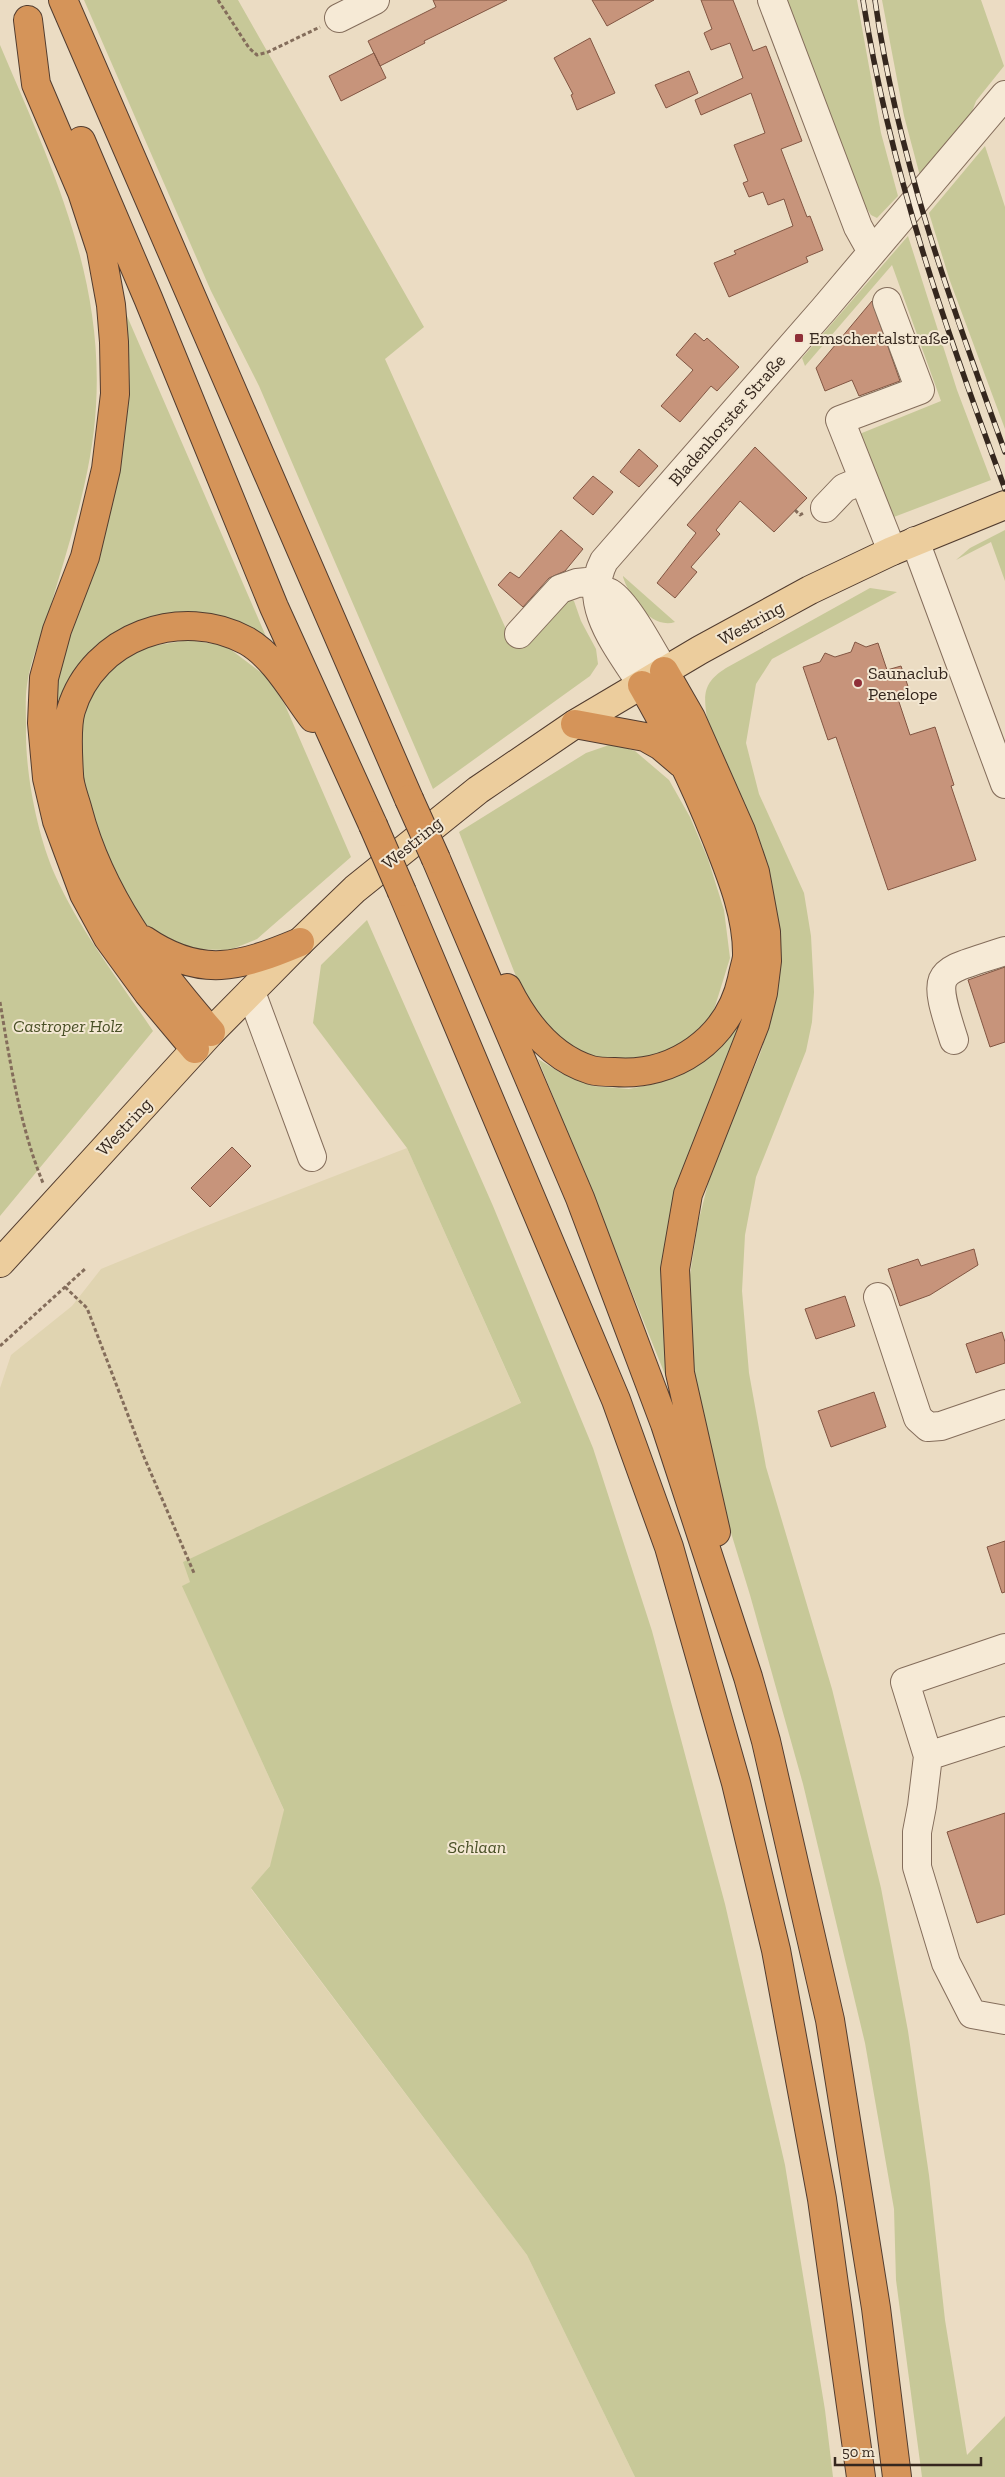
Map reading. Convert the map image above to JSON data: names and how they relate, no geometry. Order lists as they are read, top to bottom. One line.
{"streets":{"main road":["Westring"],"street":["Bladenhorster Straße"]},"crossings":[["Bladenhorster Straße","Westring"]],"parks":["Castroper Holz","Schlaan"],"places":{"transit":["Emschertalstraße"],"other":["Saunaclub Penelope"]},"scale_bar":"50 m"}
